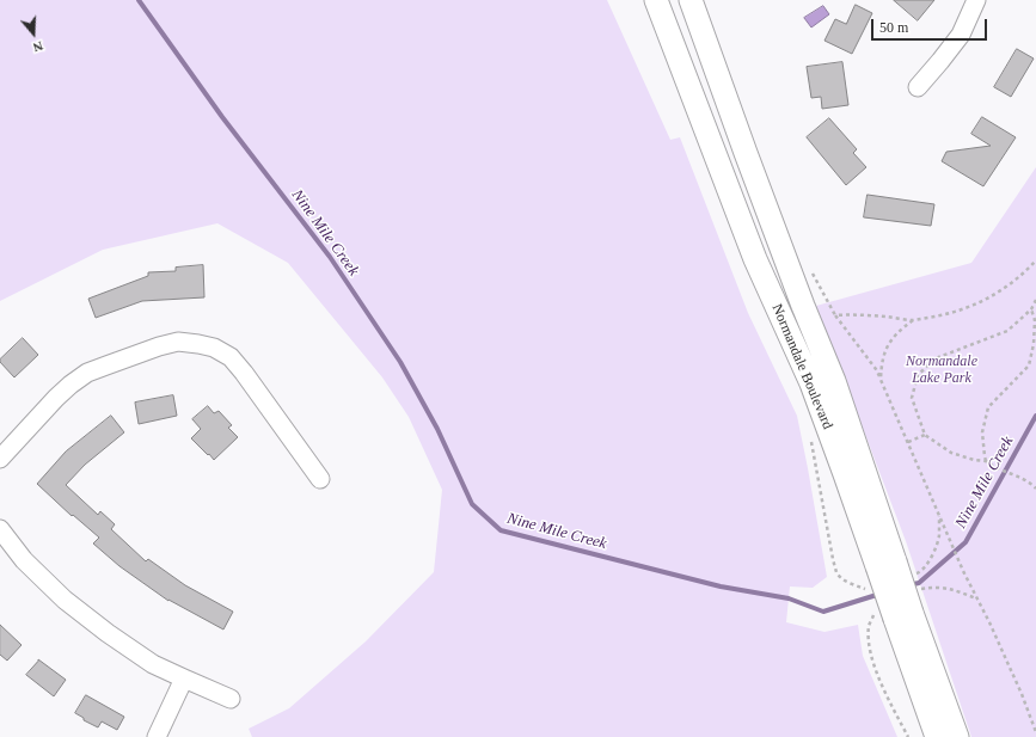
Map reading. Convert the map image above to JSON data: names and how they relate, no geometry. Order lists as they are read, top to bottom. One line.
{"streets":{"main road":["Normandale Boulevard"]},"water":["Nine Mile Creek"],"parks":["Normandale Lake Park"],"scale_bar":"50 m","north":"bottom"}
